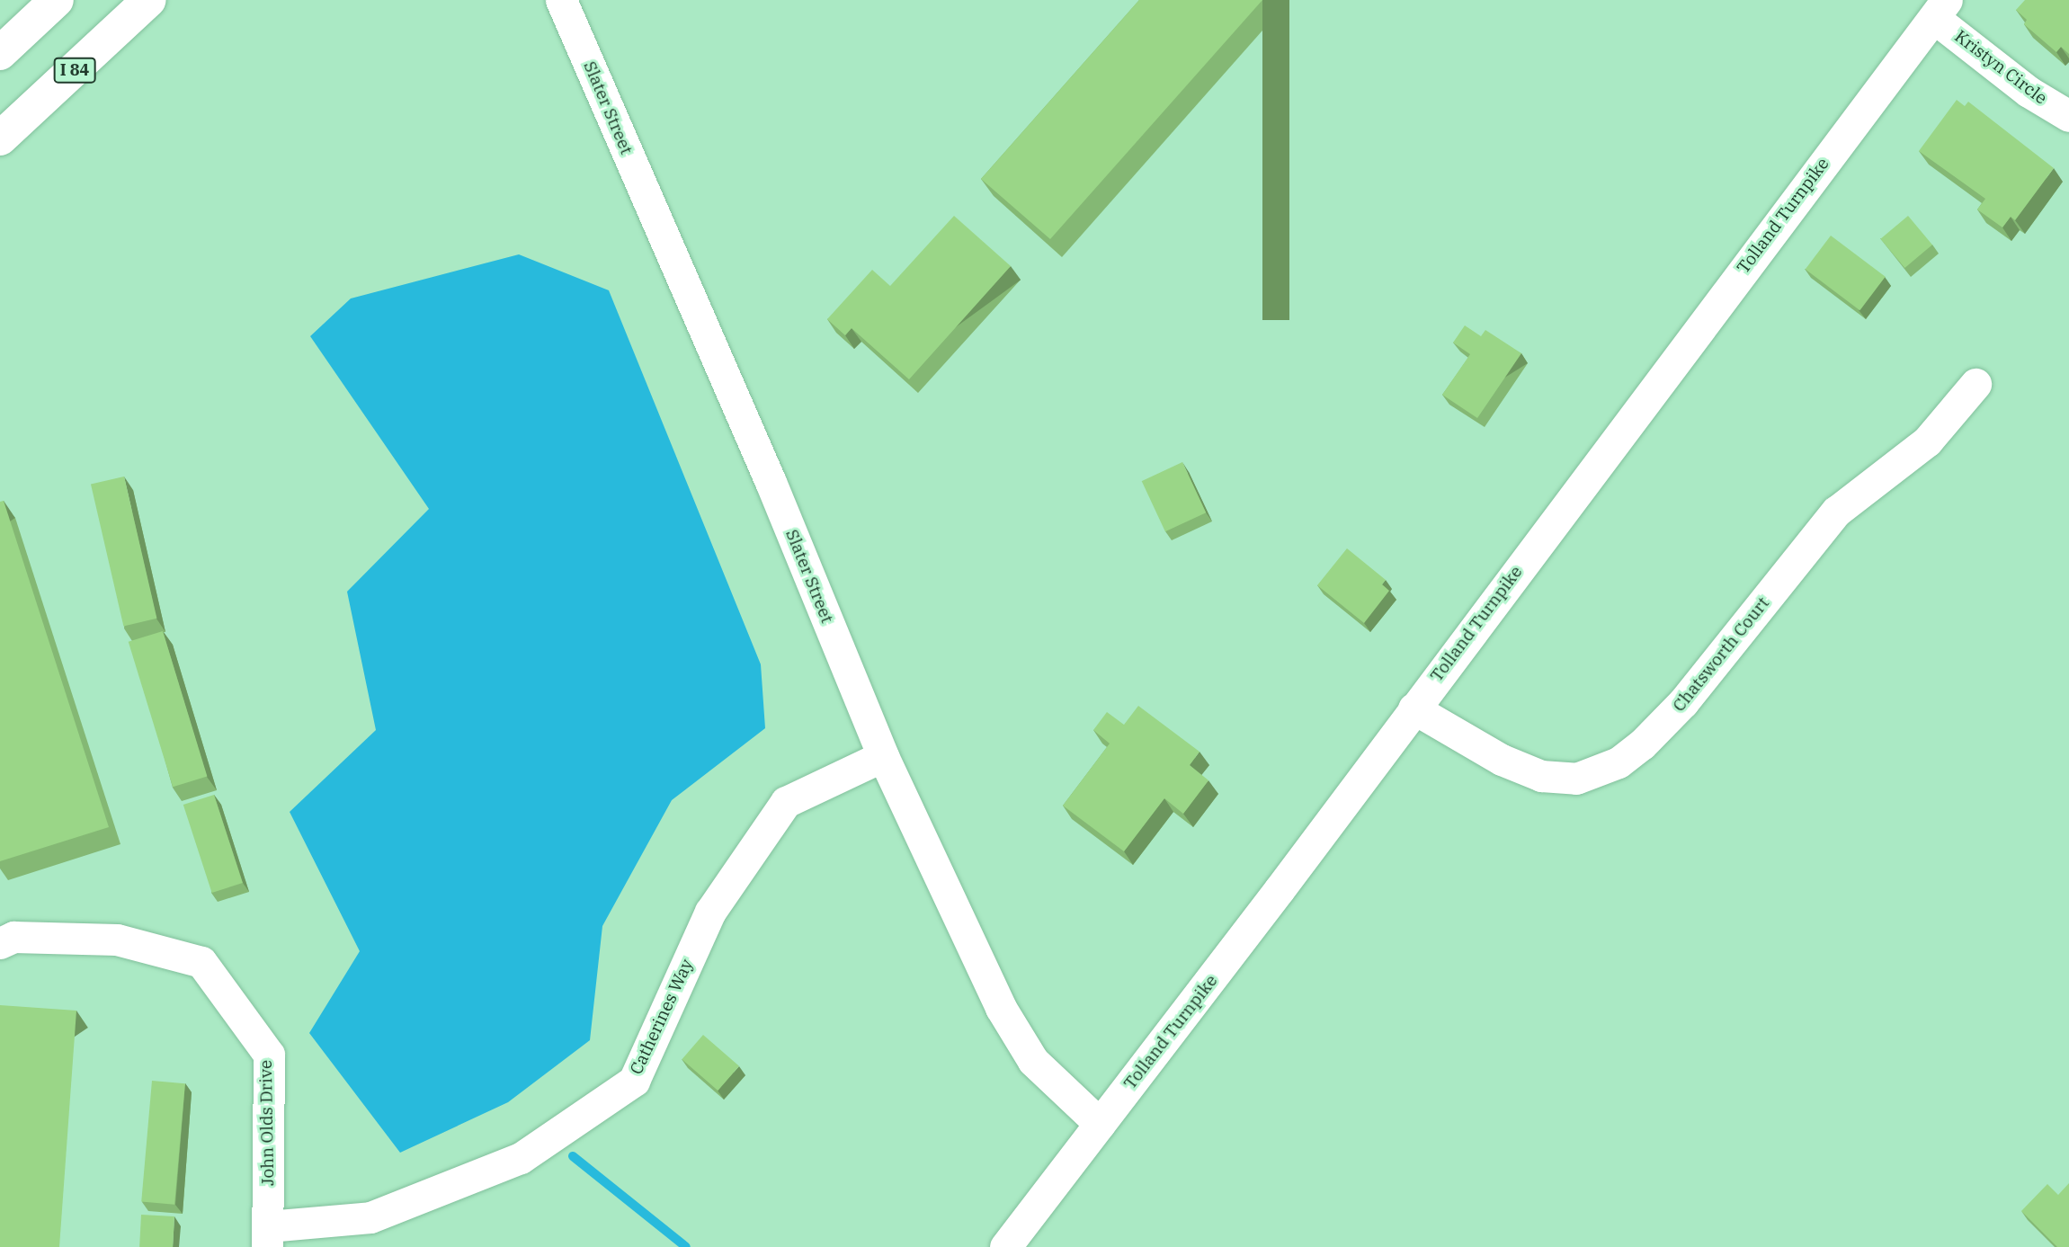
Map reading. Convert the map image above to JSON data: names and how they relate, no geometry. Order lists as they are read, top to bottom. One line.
{"streets":{"highway":["I 84"],"street":["Kristyn Circle","Slater Street","Tolland Turnpike","Chatsworth Court","Catherines Way","John Olds Drive"]},"crossings":[["Kristyn Circle","Tolland Turnpike"],["Slater Street","Tolland Turnpike"],["Slater Street","Catherines Way"],["Tolland Turnpike","Chatsworth Court"],["Catherines Way","John Olds Drive"]]}
